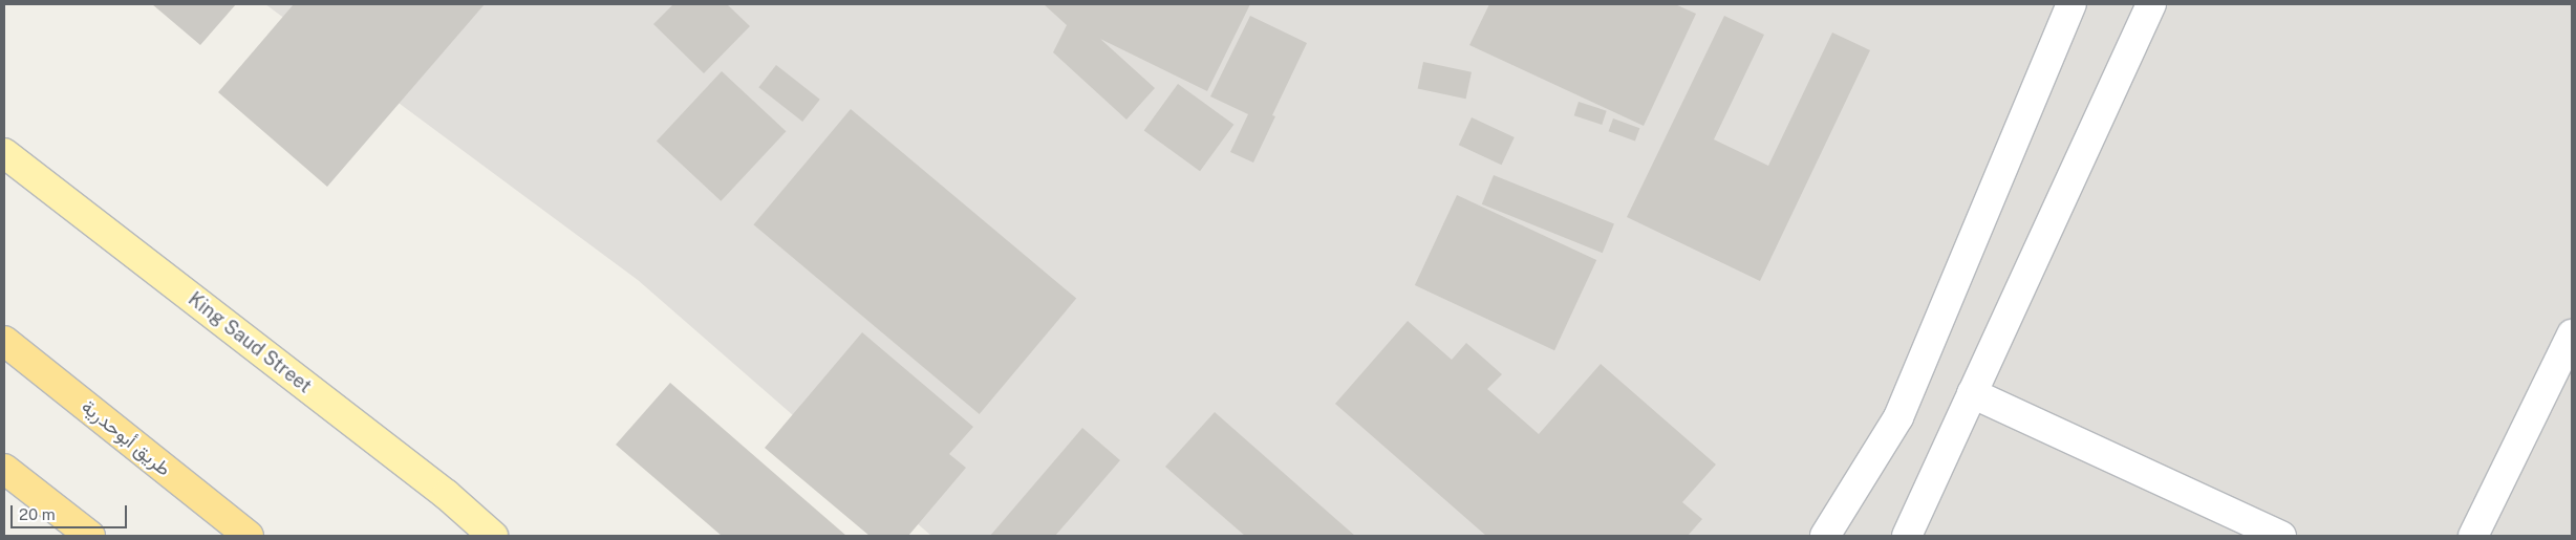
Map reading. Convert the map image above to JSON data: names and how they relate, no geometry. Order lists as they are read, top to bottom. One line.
{"streets":{"highway":["طريق أبوحدرية"],"main road":["King Saud Street"]},"scale_bar":"20 m"}
